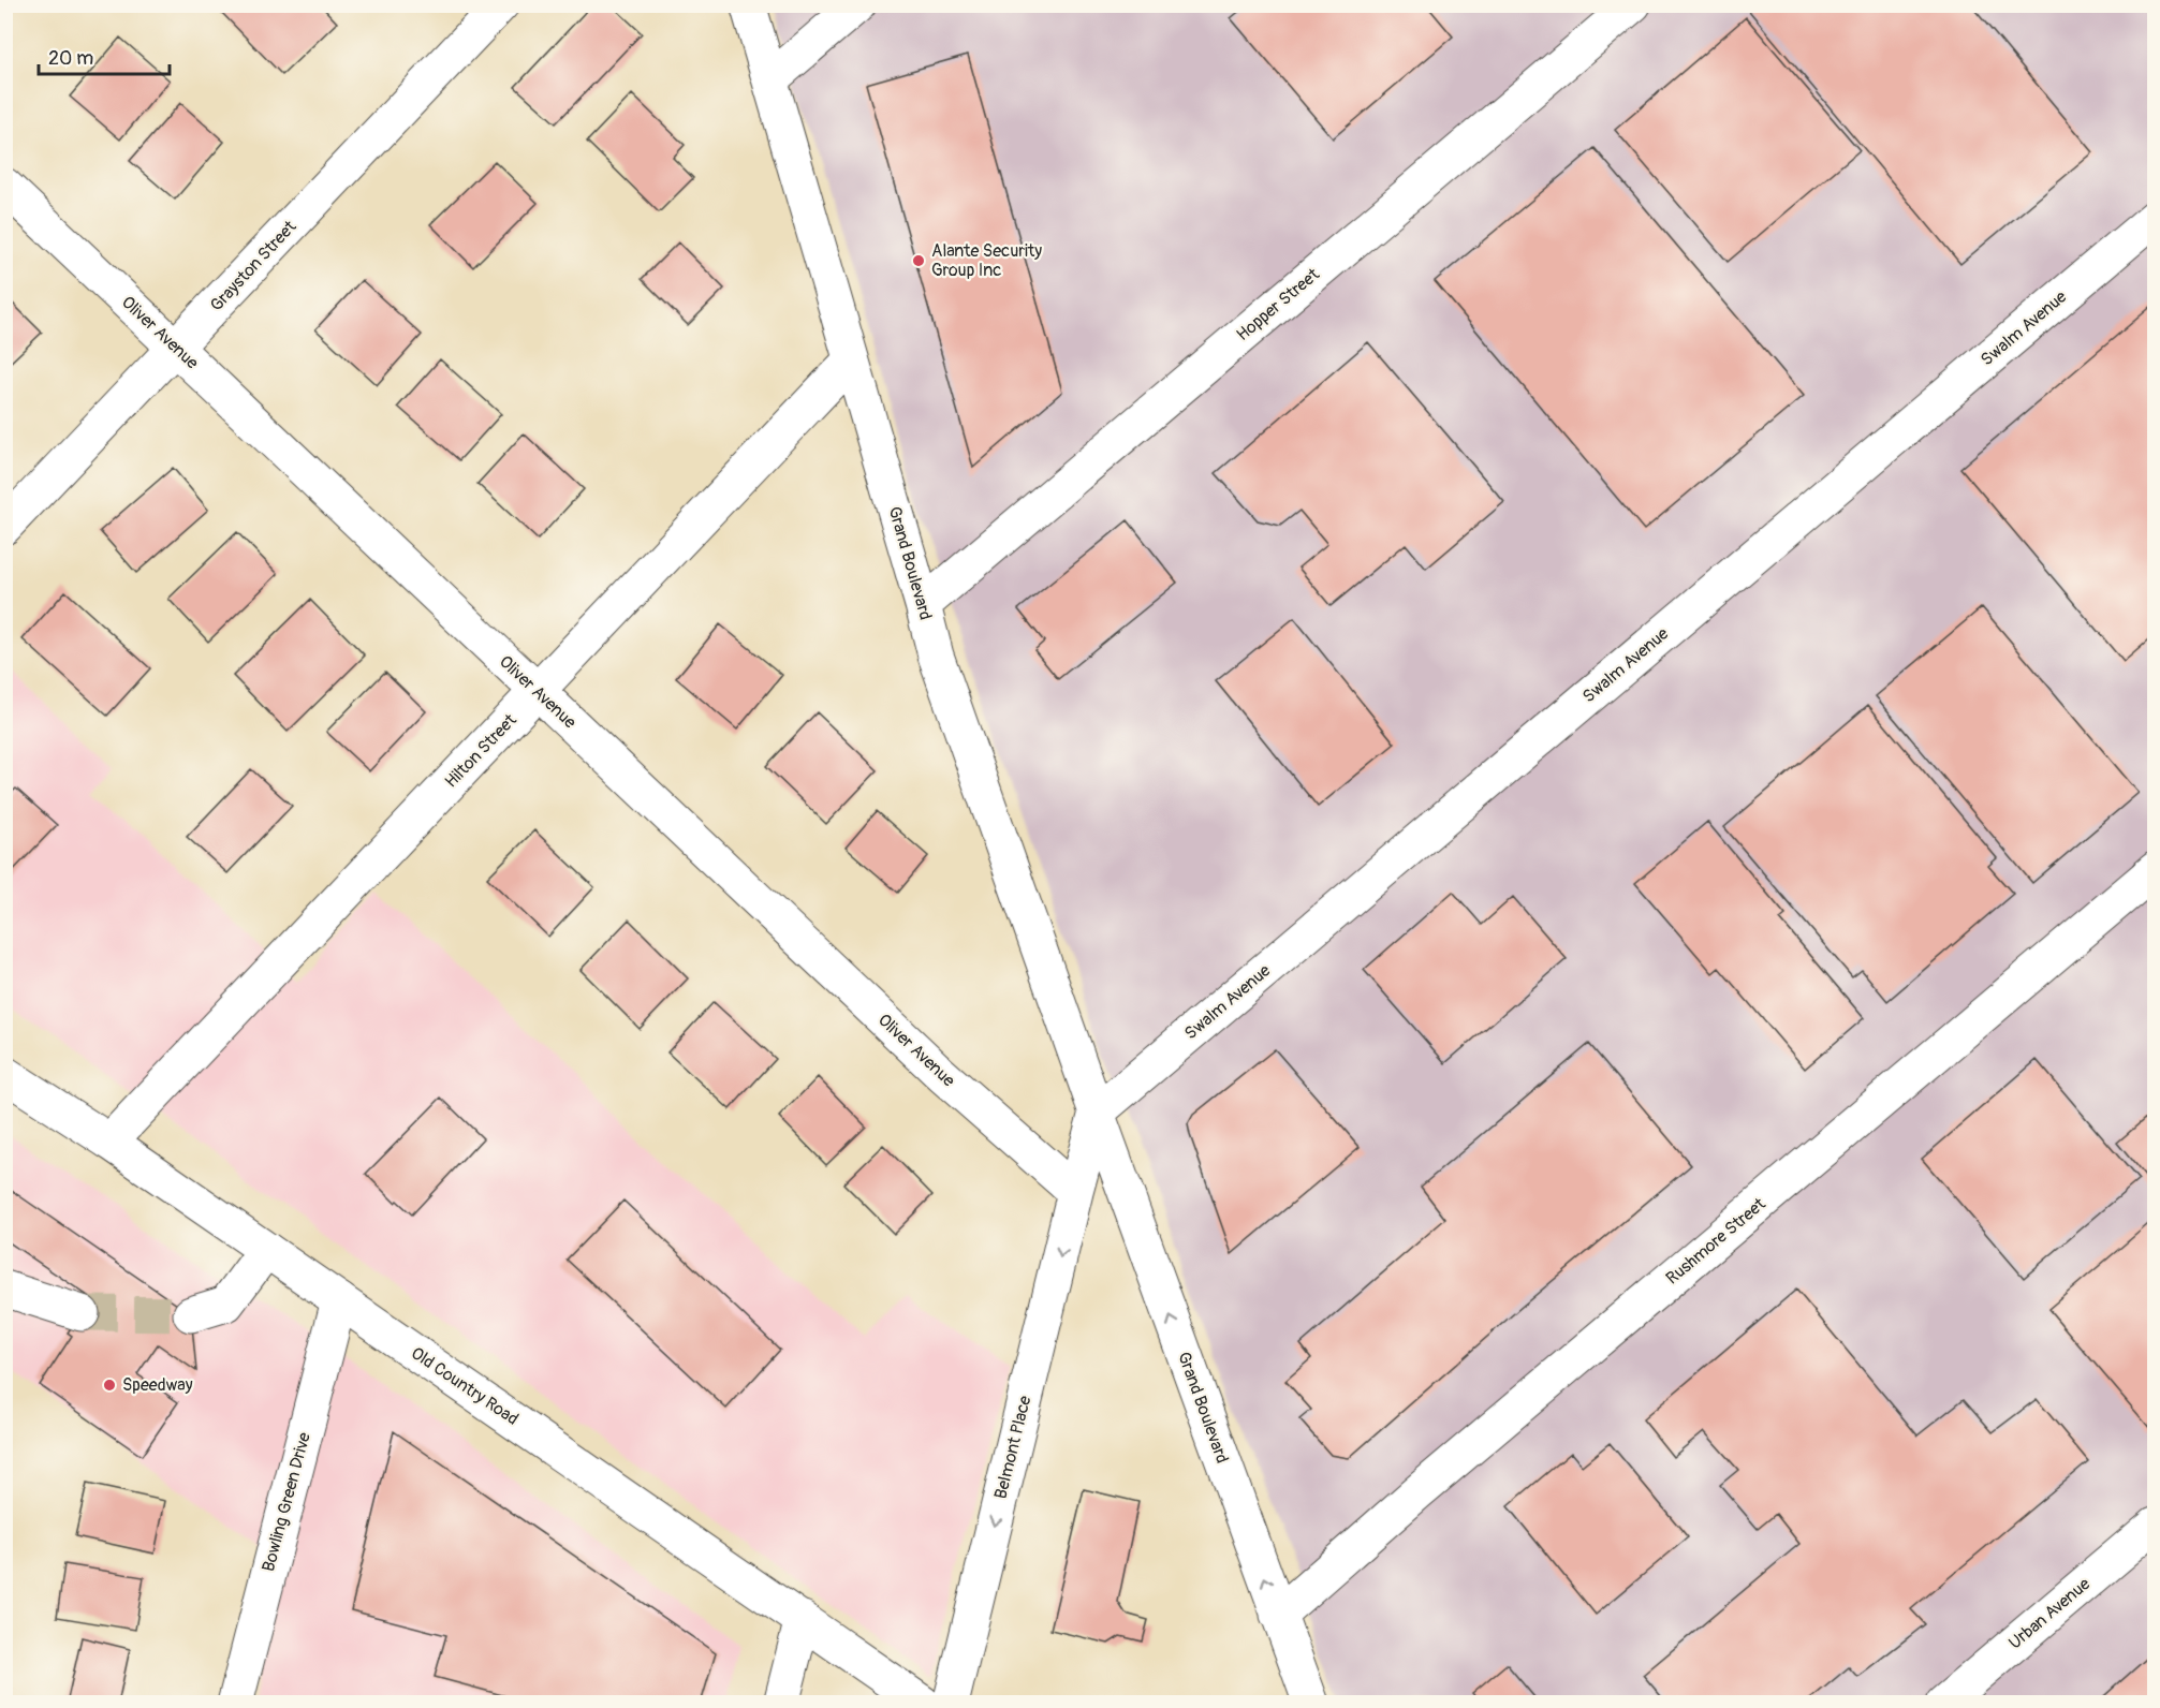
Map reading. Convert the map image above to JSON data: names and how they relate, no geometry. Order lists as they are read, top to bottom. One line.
{"streets":{"street":["Grayston Street","Hopper Street","Swalm Avenue","Oliver Avenue","Grand Boulevard","Hilton Street","Rushmore Street","Old Country Road","Belmont Place","Bowling Green Drive","Urban Avenue"]},"crossings":[["Grayston Street","Oliver Avenue"],["Hopper Street","Grand Boulevard"],["Swalm Avenue","Grand Boulevard"],["Oliver Avenue","Hilton Street"],["Oliver Avenue","Belmont Place"],["Grand Boulevard","Hilton Street"],["Grand Boulevard","Rushmore Street"],["Hilton Street","Old Country Road"],["Old Country Road","Bowling Green Drive"]],"one_way":["Belmont Place"],"places":["Alante Security Group Inc","Speedway"],"scale_bar":"20 m"}
